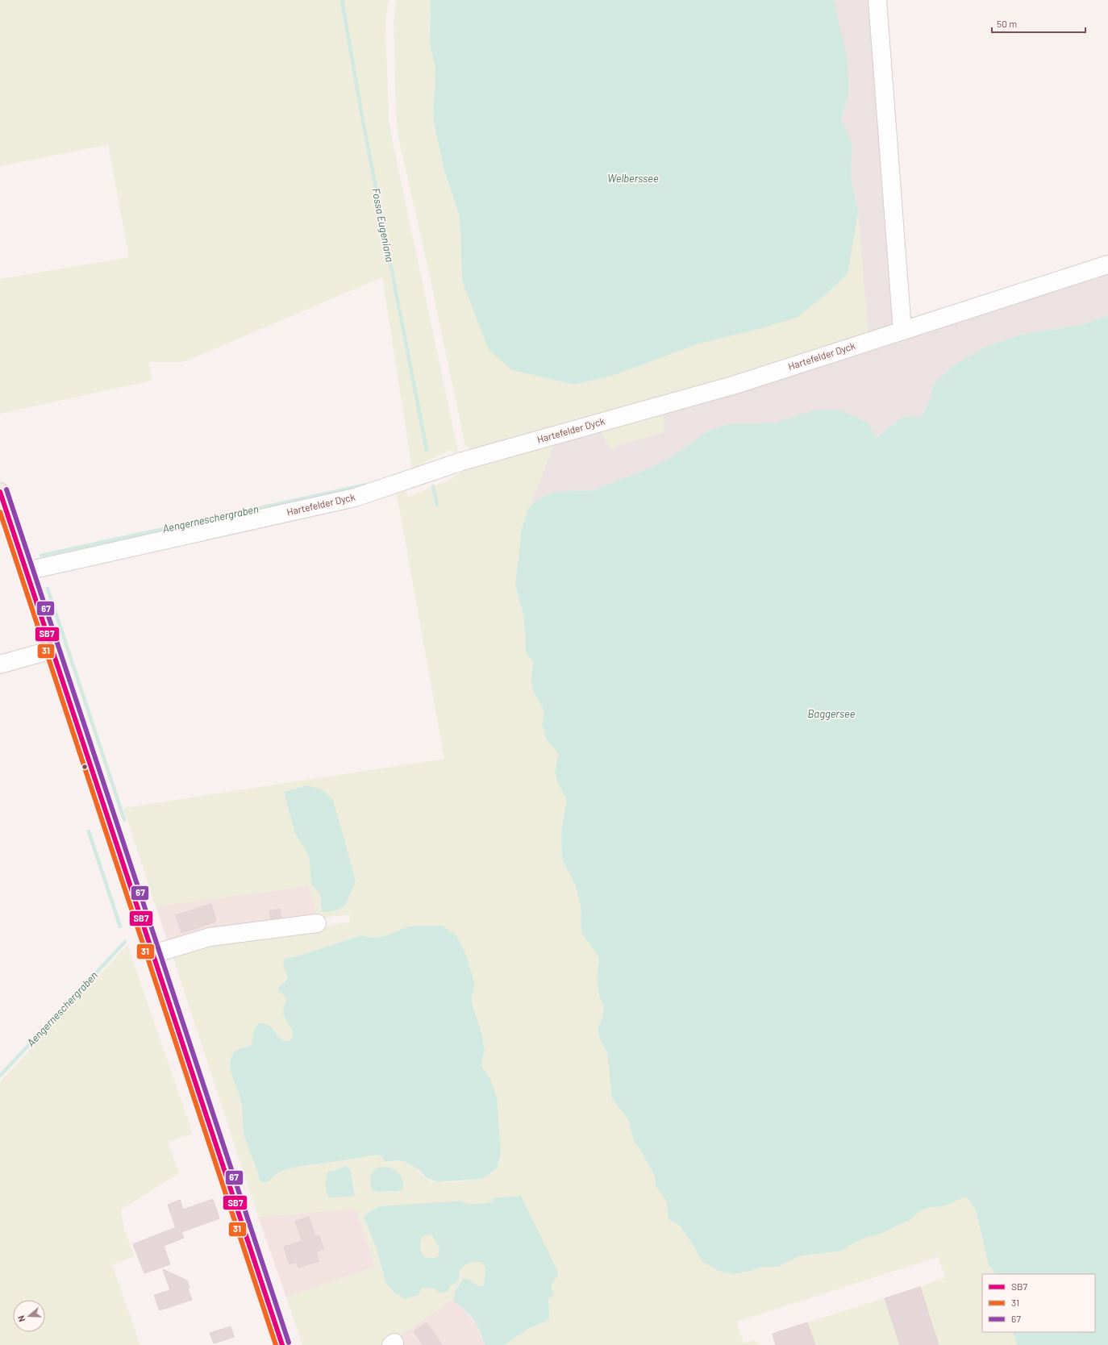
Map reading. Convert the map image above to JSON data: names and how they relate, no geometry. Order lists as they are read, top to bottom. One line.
{"streets":{"street":["Hartefelder Dyck"]},"water":["Welberssee","Fossa Eugeniana","Aengerneschergraben","Baggersee"],"lines":["transit line 67","transit line SB7","transit line 31"],"legend":["SB7","31","67"],"scale_bar":"50 m","north":"left"}
